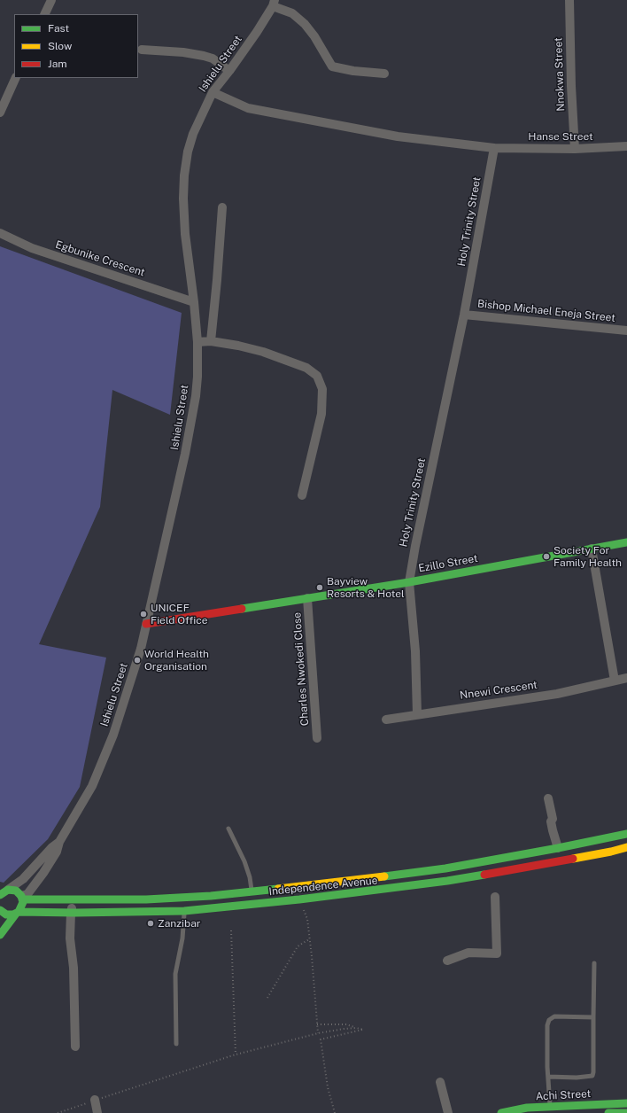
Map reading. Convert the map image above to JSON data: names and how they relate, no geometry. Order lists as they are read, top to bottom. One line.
{"streets":{"main road":["Ezillo Street","Independence Avenue","Achi Street"],"street":["Ishielu Street","Nnokwa Street","Hanse Street","Holy Trinity Street","Egbunike Crescent","Bishop Michael Eneja Street","Charles Nwokedi Close","Nnewi Crescent"]},"crossings":[["Ishielu Street","Egbunike Crescent"],["Ishielu Street","Ezillo Street"],["Nnokwa Street","Hanse Street"],["Hanse Street","Holy Trinity Street"],["Holy Trinity Street","Bishop Michael Eneja Street"],["Holy Trinity Street","Ezillo Street"],["Holy Trinity Street","Nnewi Crescent"],["Ezillo Street","Charles Nwokedi Close"]],"places":["Society For Family Health","Bayview Resorts & Hotel","UNICEF Field Office","World Health Organisation","Zanzibar"],"legend":["Fast","Slow","Jam"]}
